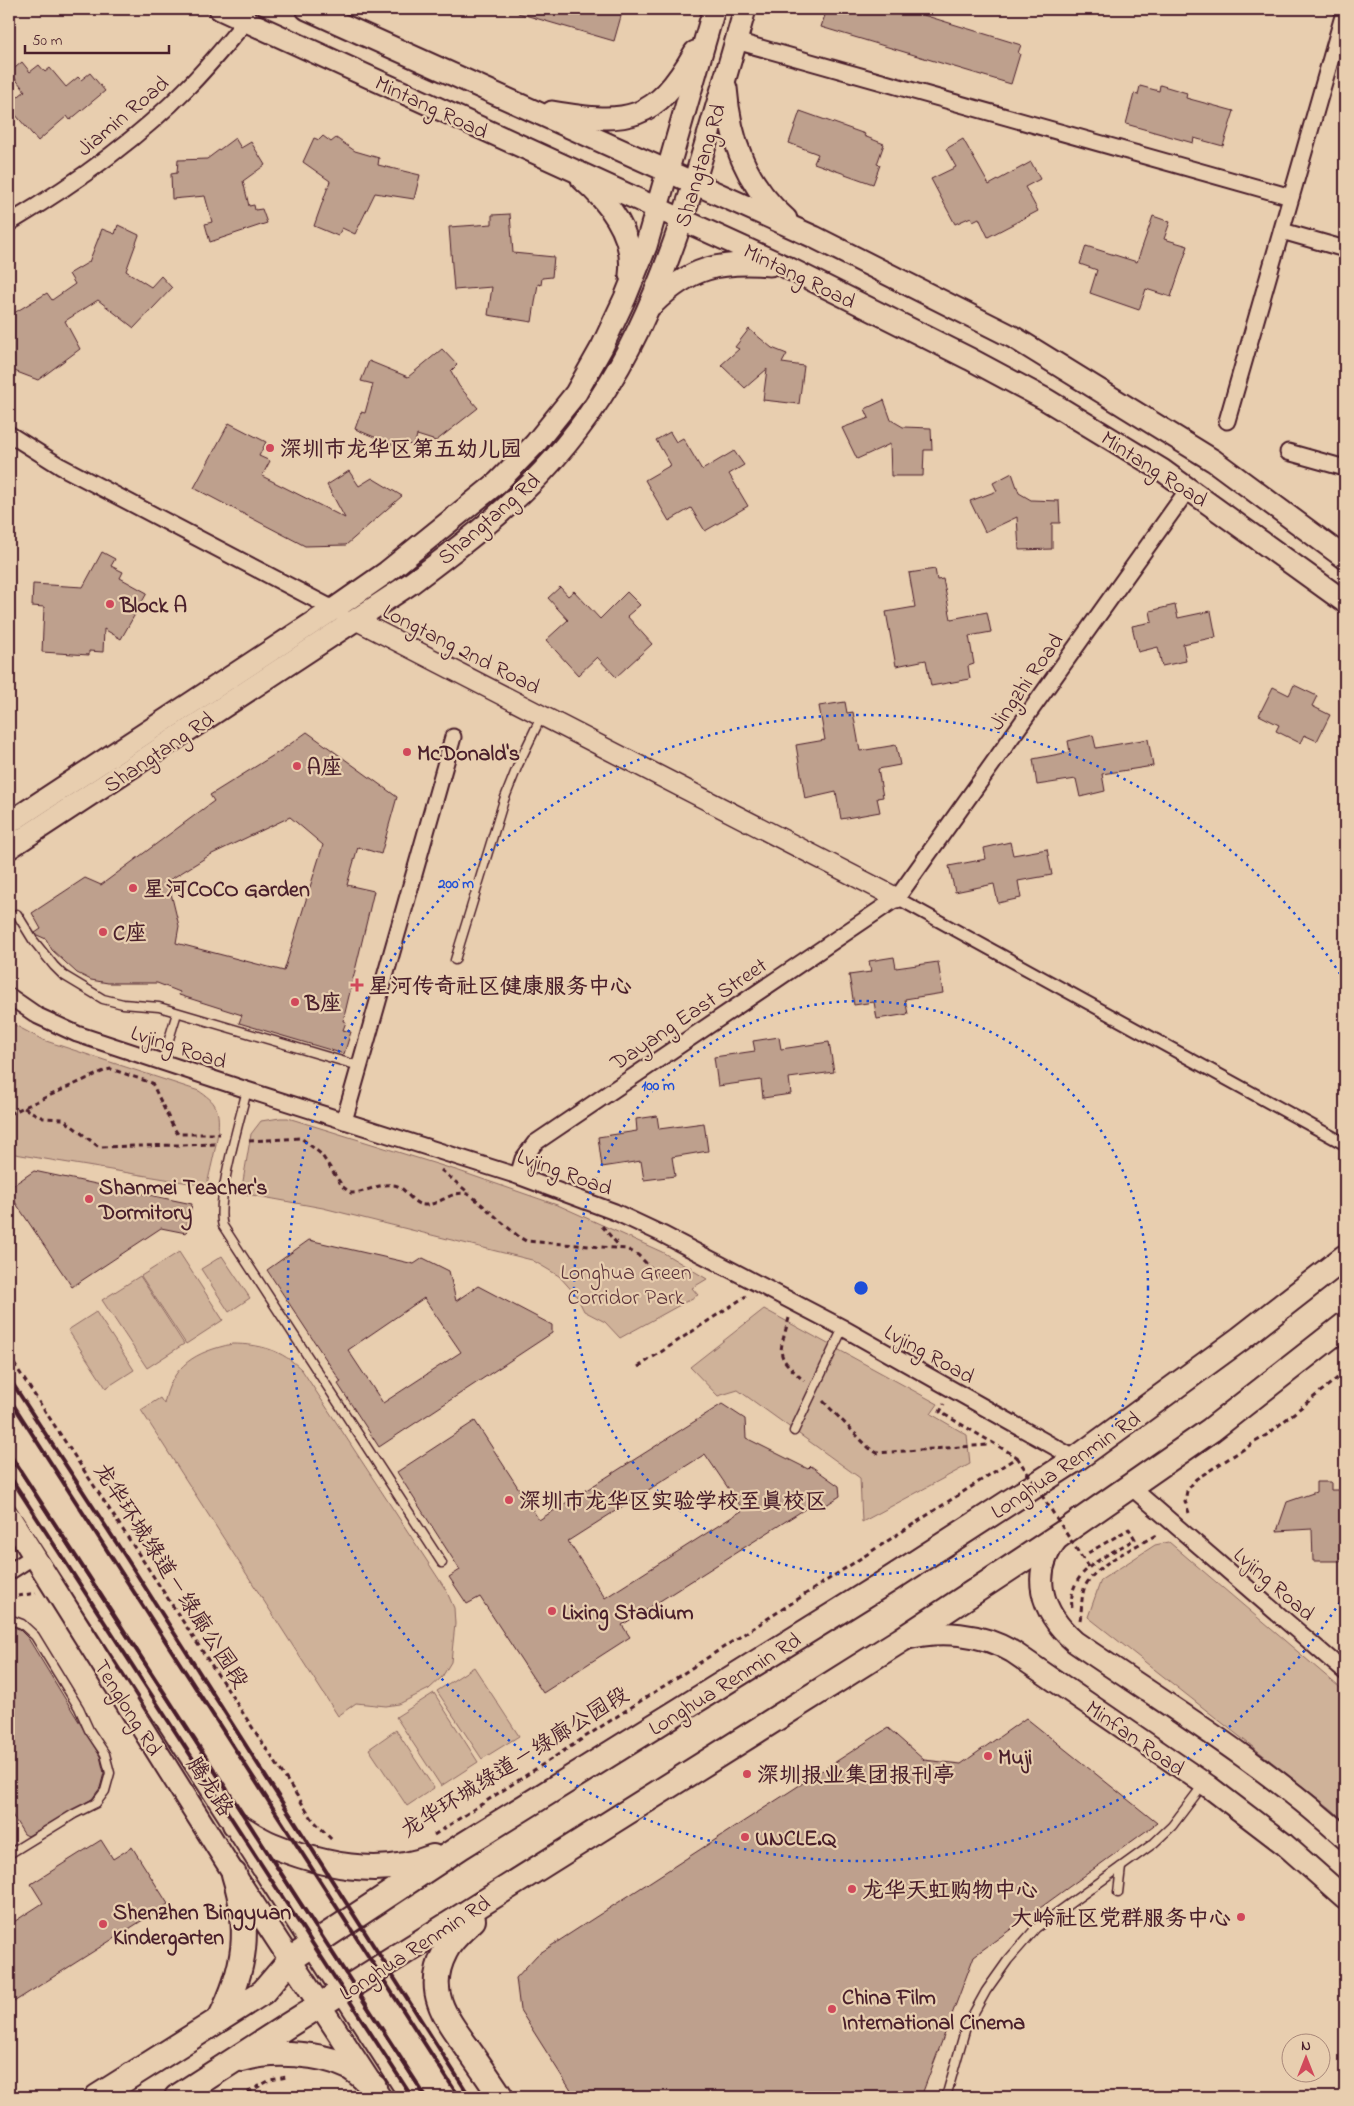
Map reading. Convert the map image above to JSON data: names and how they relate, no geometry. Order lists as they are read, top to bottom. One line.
{"streets":{"main road":["Mintang Road","Shangtang Rd","Longhua Renmin Rd","Tenglong Rd","Minfan Road","腾龙路"],"street":["Jiamin Road","Longtang 2nd Road","Jingzhi Road","Dayang East Street","Lvjing Road"],"path":["龙华环城绿道－绿廊公园段"]},"crossings":[["Mintang Road","Jiamin Road"],["Mintang Road","Shangtang Rd"],["Mintang Road","Jingzhi Road"],["Shangtang Rd","Longtang 2nd Road"],["Longtang 2nd Road","Jingzhi Road"],["Longtang 2nd Road","Dayang East Street"],["Jingzhi Road","Dayang East Street"],["Dayang East Street","Lvjing Road"],["Lvjing Road","Longhua Renmin Rd"],["Longhua Renmin Rd","Tenglong Rd"],["Longhua Renmin Rd","Minfan Road"],["Longhua Renmin Rd","腾龙路"]],"parks":["Longhua Green Corridor Park"],"places":{"other":["深圳市龙华区第五幼儿园","Block A","McDonald's","A座","星河COCO Garden","C座","B座","Shanmei Teacher's Dormitory","深圳市龙华区实验学校至真校区","Lixing Stadium","Muji","深圳报业集团报刊亭","UNCLE.Q","龙华天虹购物中心","大岭社区党群服务中心","Shenzhen Bingyuan Kindergarten","China Film International Cinema"],"health":["星河传奇社区健康服务中心"]},"scale_bar":"50 m","north":"top","rings":["200 m","100 m"]}
